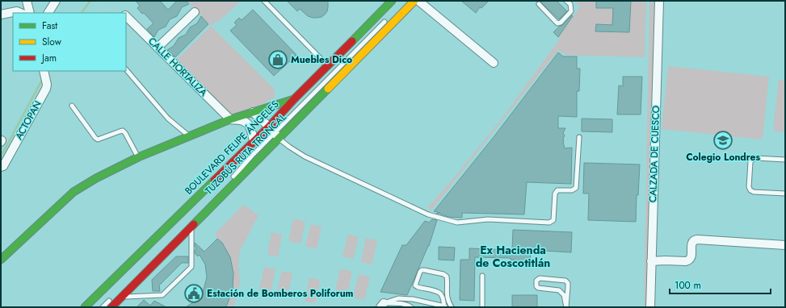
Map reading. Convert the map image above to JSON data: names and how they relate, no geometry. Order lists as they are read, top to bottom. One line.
{"streets":{"main road":["BOULEVARD FELIPE ÁNGELES"],"street":["CALLE HORTALIZA","ACTOPAN","CALZADA DE CUESCO"],"lane":["TUZOBÚS RUTA TRONCAL"]},"crossings":[["BOULEVARD FELIPE ÁNGELES","TUZOBÚS RUTA TRONCAL"]],"districts":["Ex Hacienda de Coscotitlán"],"places":{"shop":["Muebles Dico"],"school or university":["Colegio Londres"],"public building":["Estación de Bomberos Poliforum"]},"legend":["Fast","Slow","Jam"],"scale_bar":"100 m"}
